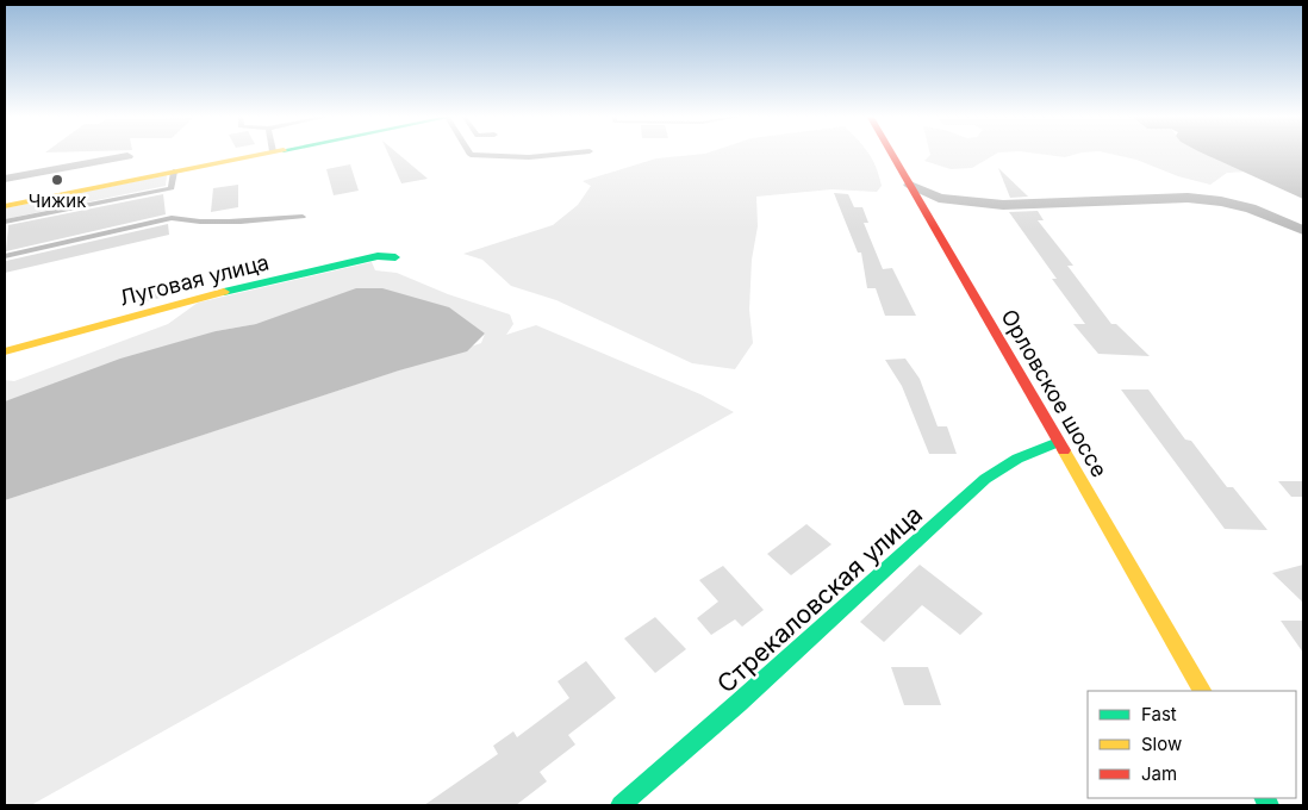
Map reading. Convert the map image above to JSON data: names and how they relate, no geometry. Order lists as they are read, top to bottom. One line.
{"streets":{"street":["Луговая улица","Орловское шоссе","Стрекаловская улица"]},"crossings":[["Орловское шоссе","Стрекаловская улица"]],"places":["Чижик"],"legend":["Fast","Slow","Jam"]}
